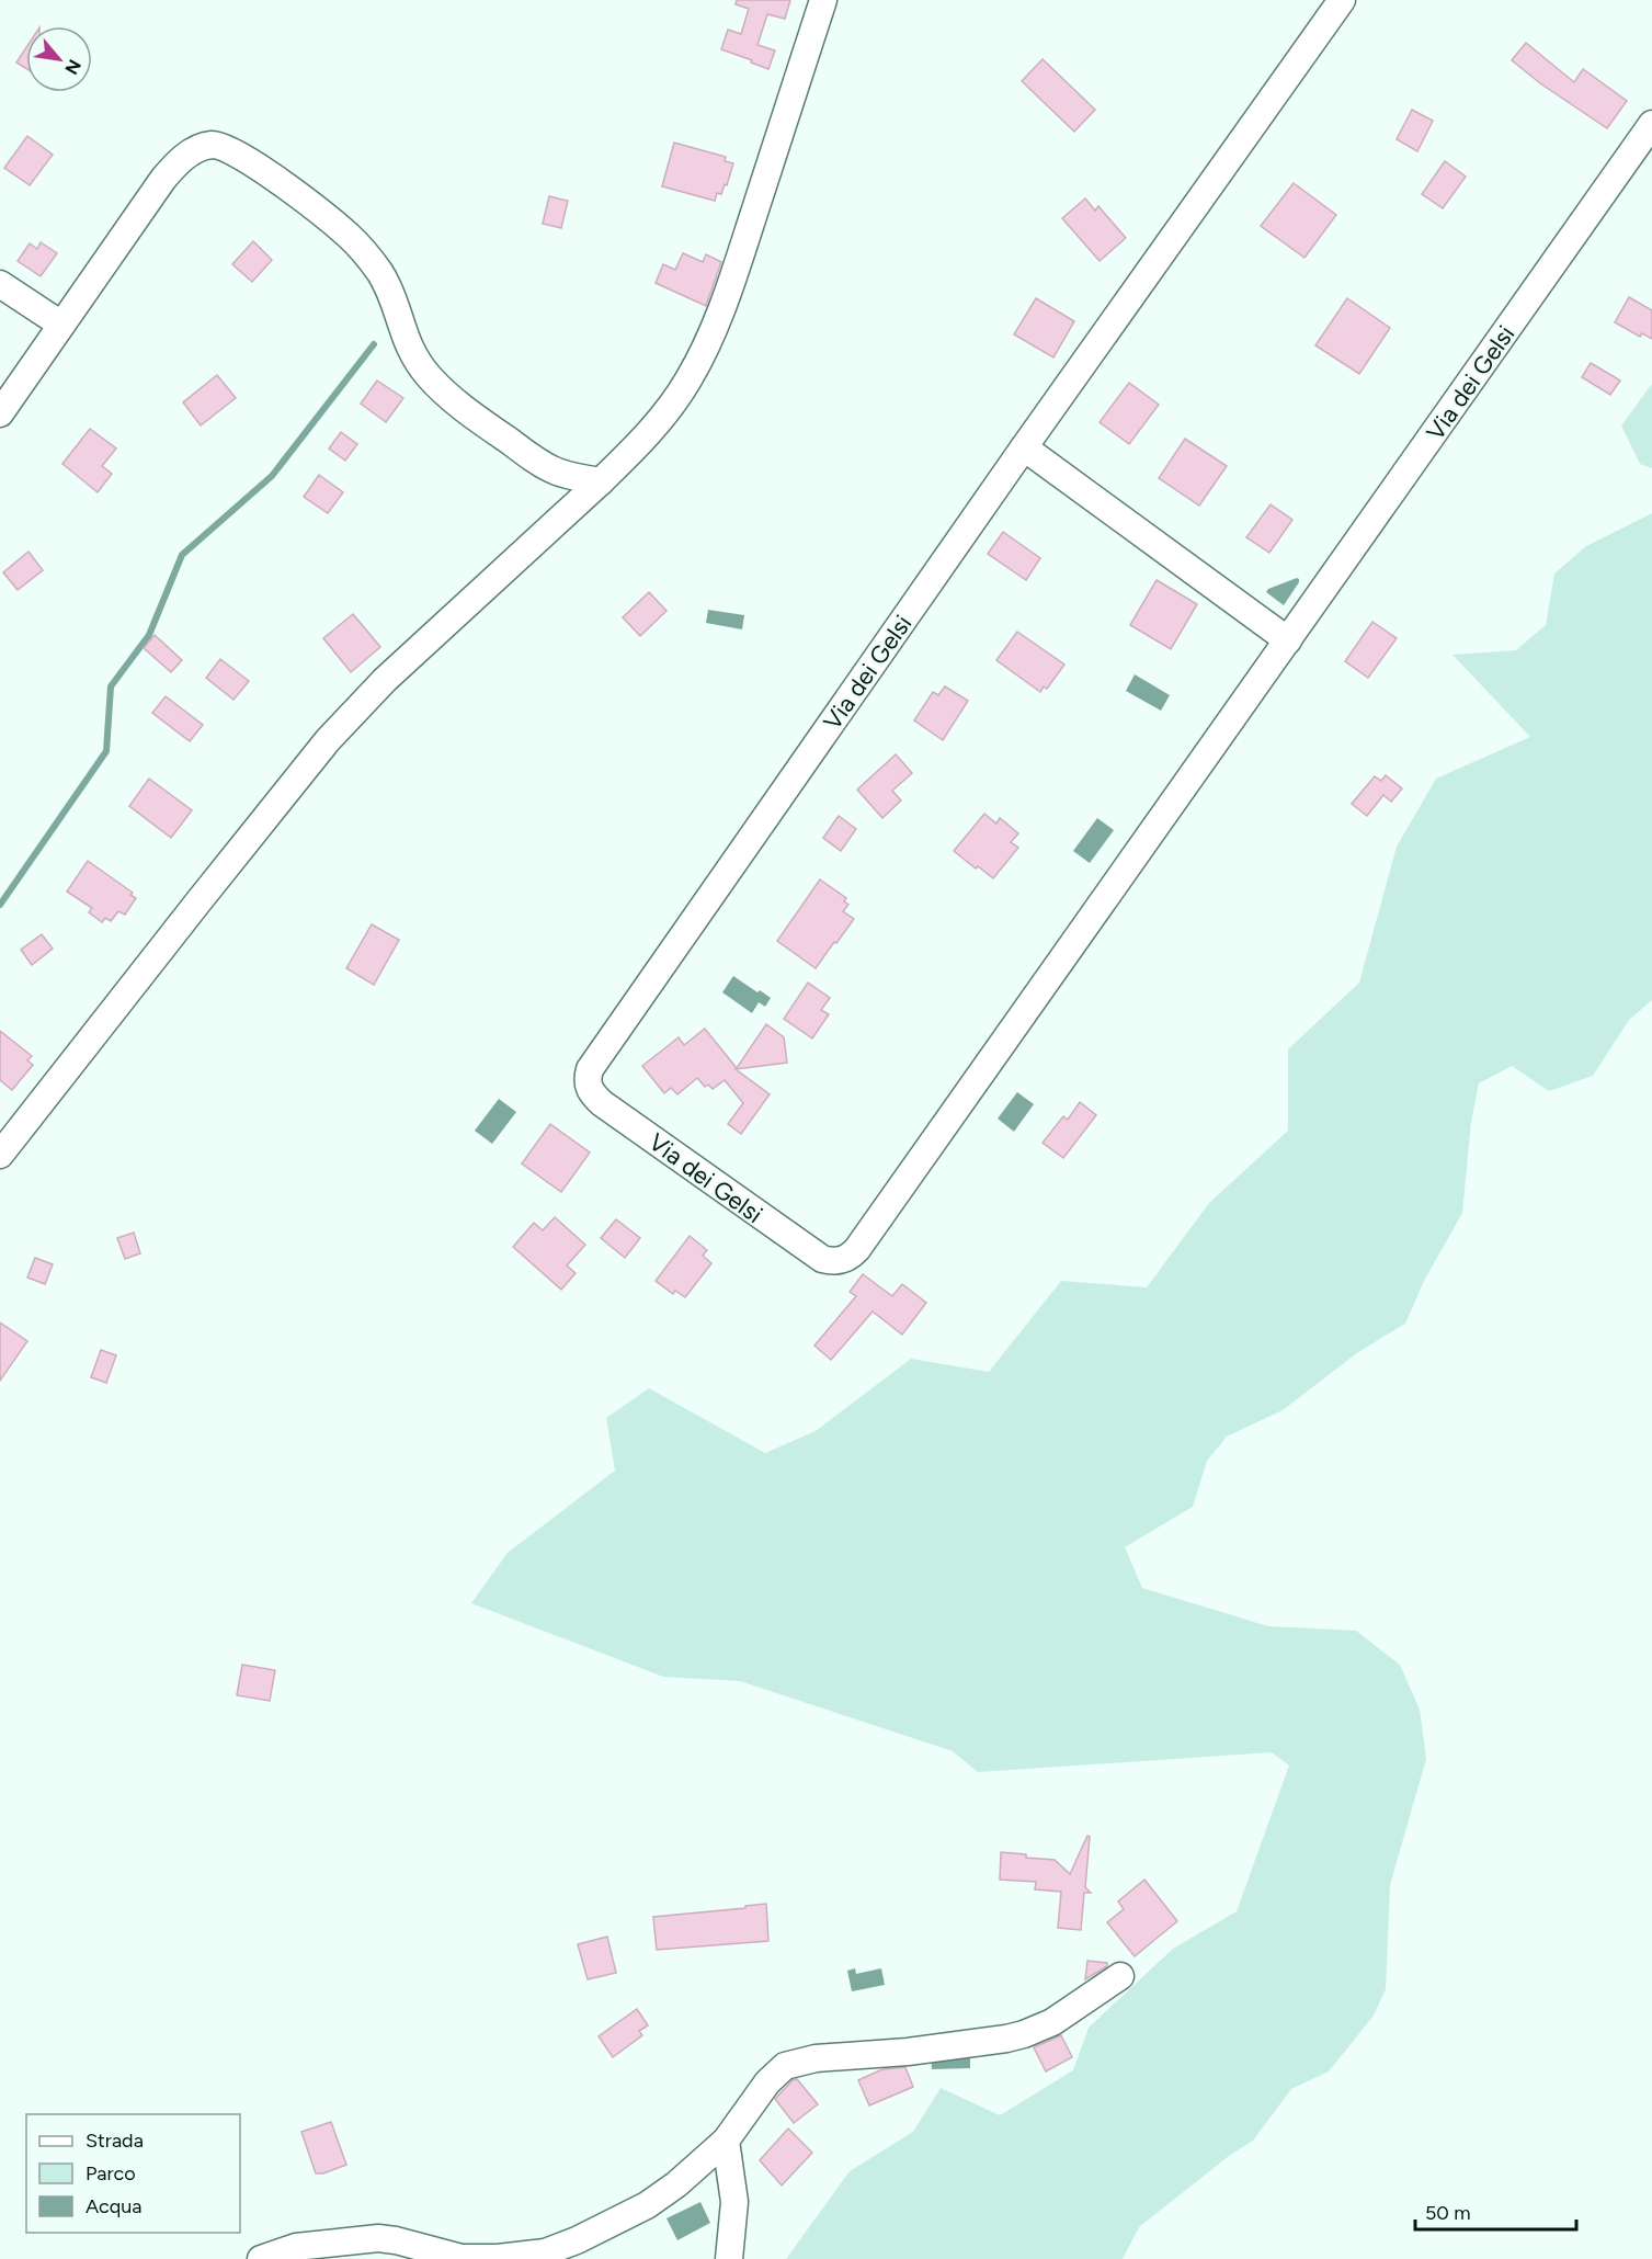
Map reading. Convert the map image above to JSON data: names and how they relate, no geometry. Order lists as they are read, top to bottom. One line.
{"streets":{"street":["Via dei Gelsi"]},"legend":["Strada","Parco","Acqua"],"scale_bar":"50 m","north":"bottom right"}
